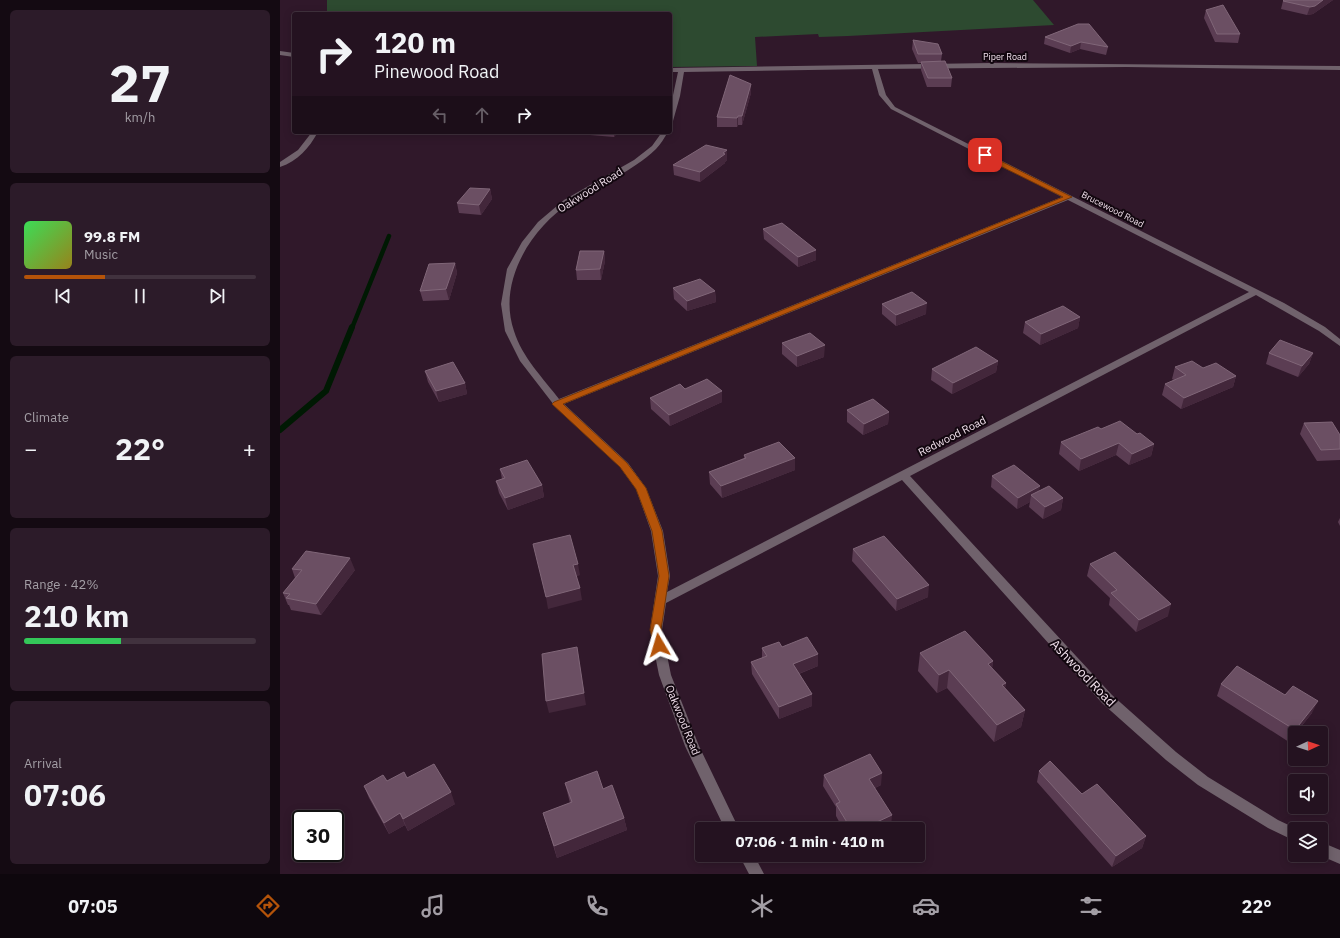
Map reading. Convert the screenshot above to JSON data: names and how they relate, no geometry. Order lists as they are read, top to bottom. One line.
{"streets":{"street":["Piper Road","Oakwood Road","Brucewood Road","Redwood Road","Ashwood Road"]},"crossings":[["Piper Road","Brucewood Road"],["Oakwood Road","Redwood Road"],["Brucewood Road","Redwood Road"],["Redwood Road","Ashwood Road"]],"north":"right","page":{"tile":[["27","km/h"],"Climate",["Range · 42%","210 km"],["Arrival","07:06"]],"turn":["120 m","Pinewood Road"],"song":["99.8 FM","Music"],"heat":["−","22°","+"],"limit":"30","trip":"07:06 · 1 min · 410 m","tabs":["07:05","22°"]}}
